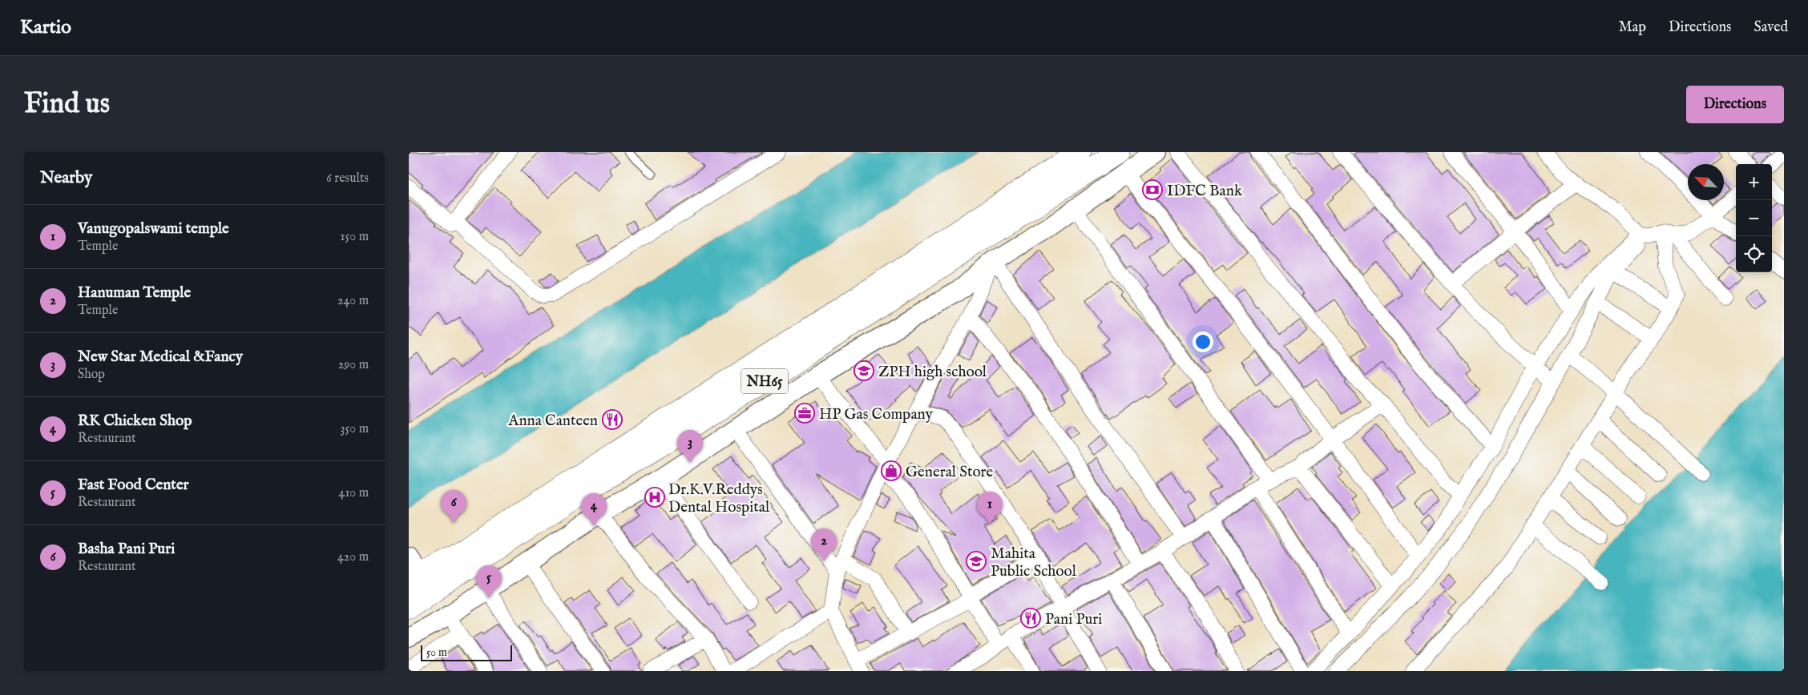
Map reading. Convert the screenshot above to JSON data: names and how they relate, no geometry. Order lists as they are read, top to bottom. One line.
{"streets":{"highway":["NH65"]},"places":{"bank":["IDFC Bank"],"school or university":["ZPH high school","Mahita Public School"],"office":["HP Gas Company"],"restaurant":["Anna Canteen","Pani Puri"],"shop":["General Store"],"hospital":["Dr.K.V.Reddys Dental Hospital"]},"scale_bar":"50 m","north":"top left","page":{"header":"Kartio","nav":["Map","Directions","Saved"],"buttons":"Directions","title":"Find us","heading":["Nearby","6 results"],"map_buttons":["+","−"],"list":[{"mark":"1","name":"Vanugopalswami temple","note":"Temple","value":"150 m"},{"mark":"2","name":"Hanuman Temple","note":"Temple","value":"240 m"},{"mark":"3","name":"New Star Medical &Fancy","note":"Shop","value":"290 m"},{"mark":"4","name":"RK Chicken Shop","note":"Restaurant","value":"350 m"},{"mark":"5","name":"Fast Food Center","note":"Restaurant","value":"410 m"},{"mark":"6","name":"Basha Pani Puri","note":"Restaurant","value":"420 m"}],"pins":["3","6","1","4","2","5"],"scale":"50 m"}}
